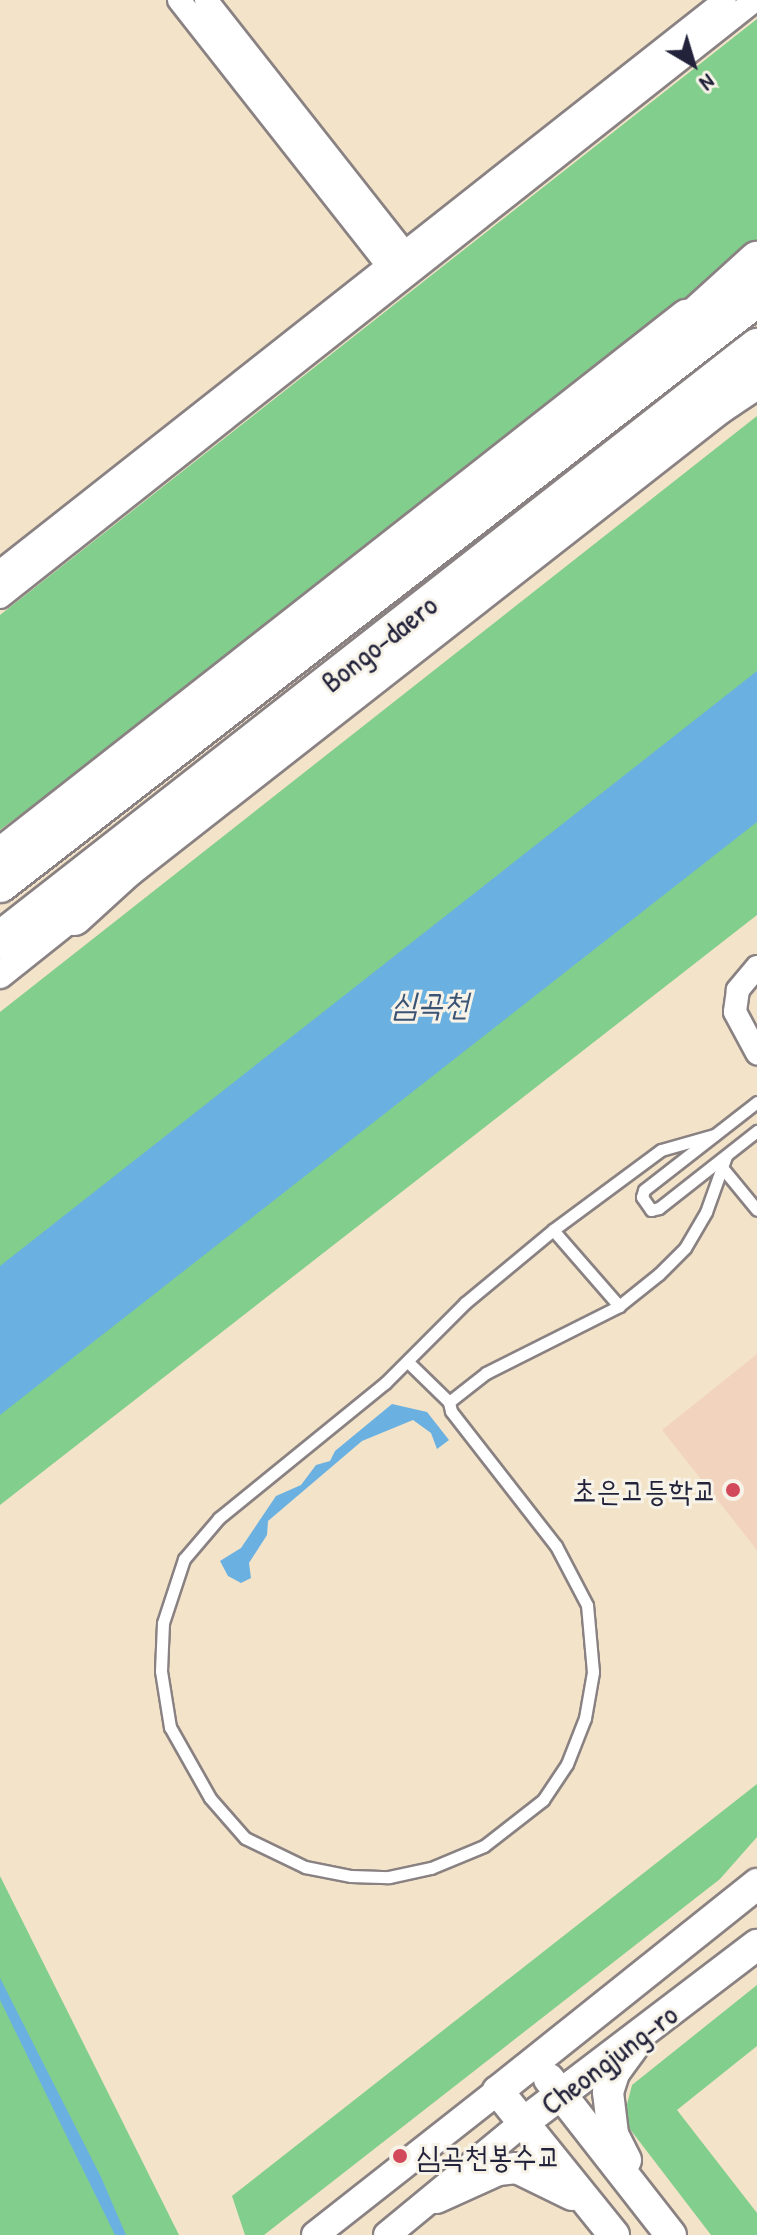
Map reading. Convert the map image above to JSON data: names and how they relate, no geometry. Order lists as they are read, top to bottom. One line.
{"streets":{"highway":["Bongo-daero"],"main road":["Cheongjung-ro"]},"water":["심곡천"],"places":["초은고등학교","심곡천봉수교"],"north":"bottom right"}
